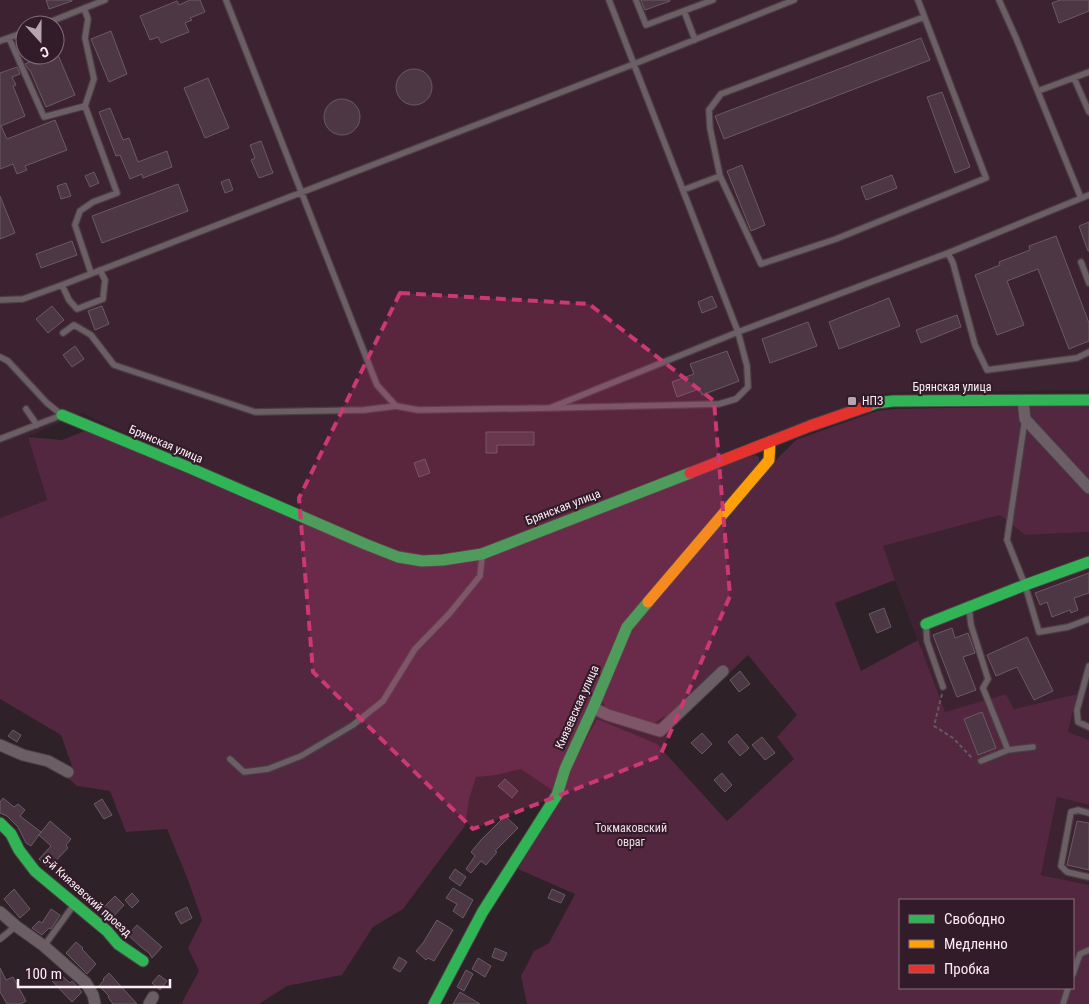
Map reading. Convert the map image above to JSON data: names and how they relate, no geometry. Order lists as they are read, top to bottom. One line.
{"streets":{"street":["Брянская улица","Князевская улица","5-й Князевский проезд"]},"crossings":[["Брянская улица","Князевская улица"]],"parks":["Токмаковский овраг"],"places":{"transit":["НПЗ"]},"legend":["Свободно","Медленно","Пробка"],"scale_bar":"100 m","north":"bottom"}
